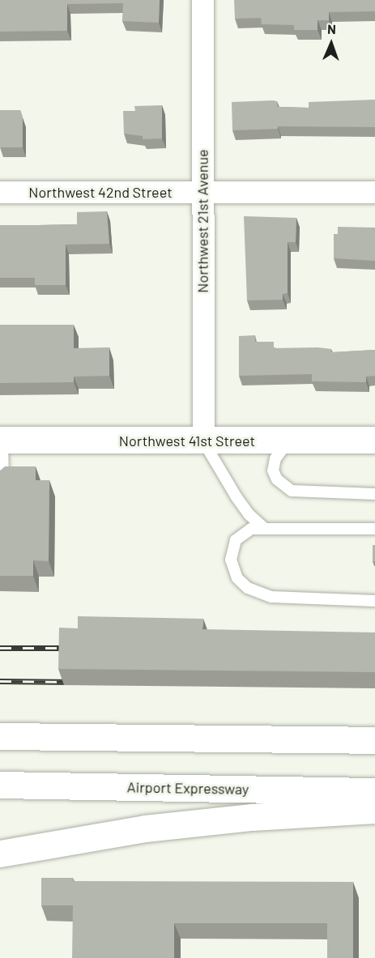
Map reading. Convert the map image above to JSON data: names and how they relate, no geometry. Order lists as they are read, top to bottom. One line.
{"streets":{"main road":["Northwest 41st Street","Airport Expressway"],"street":["Northwest 42nd Street","Northwest 21st Avenue"]},"crossings":[["Northwest 42nd Street","Northwest 21st Avenue"],["Northwest 21st Avenue","Northwest 41st Street"]],"north":"top"}
